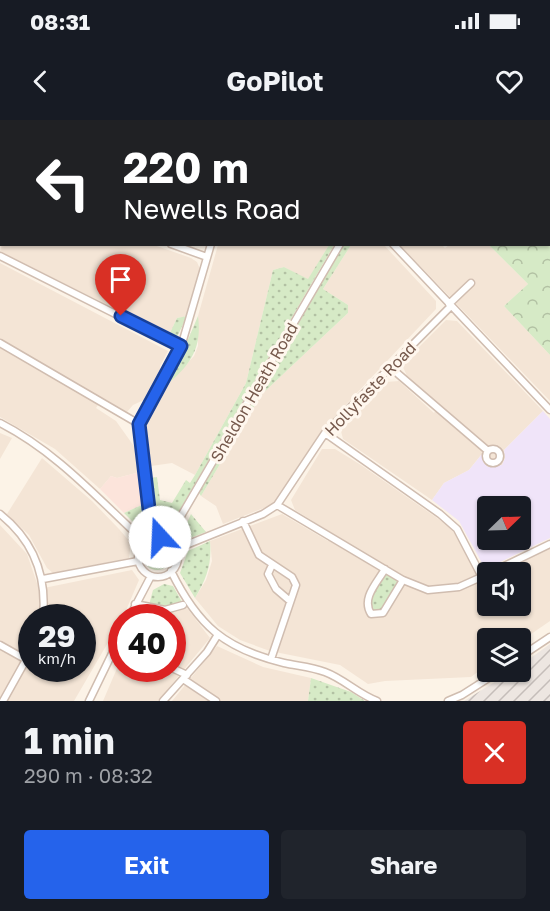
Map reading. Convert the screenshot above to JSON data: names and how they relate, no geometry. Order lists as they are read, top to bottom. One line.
{"streets":{"street":["Hollyfaste Road","Sheldon Heath Road"]},"north":"top right","page":{"status":"08:31","header":"GoPilot","turn":["220 m","Newells Road"],"speed":"29 km/h","limit":"40","heading":["1 min","290 m · 08:32"],"buttons":["Exit","Share"]}}
